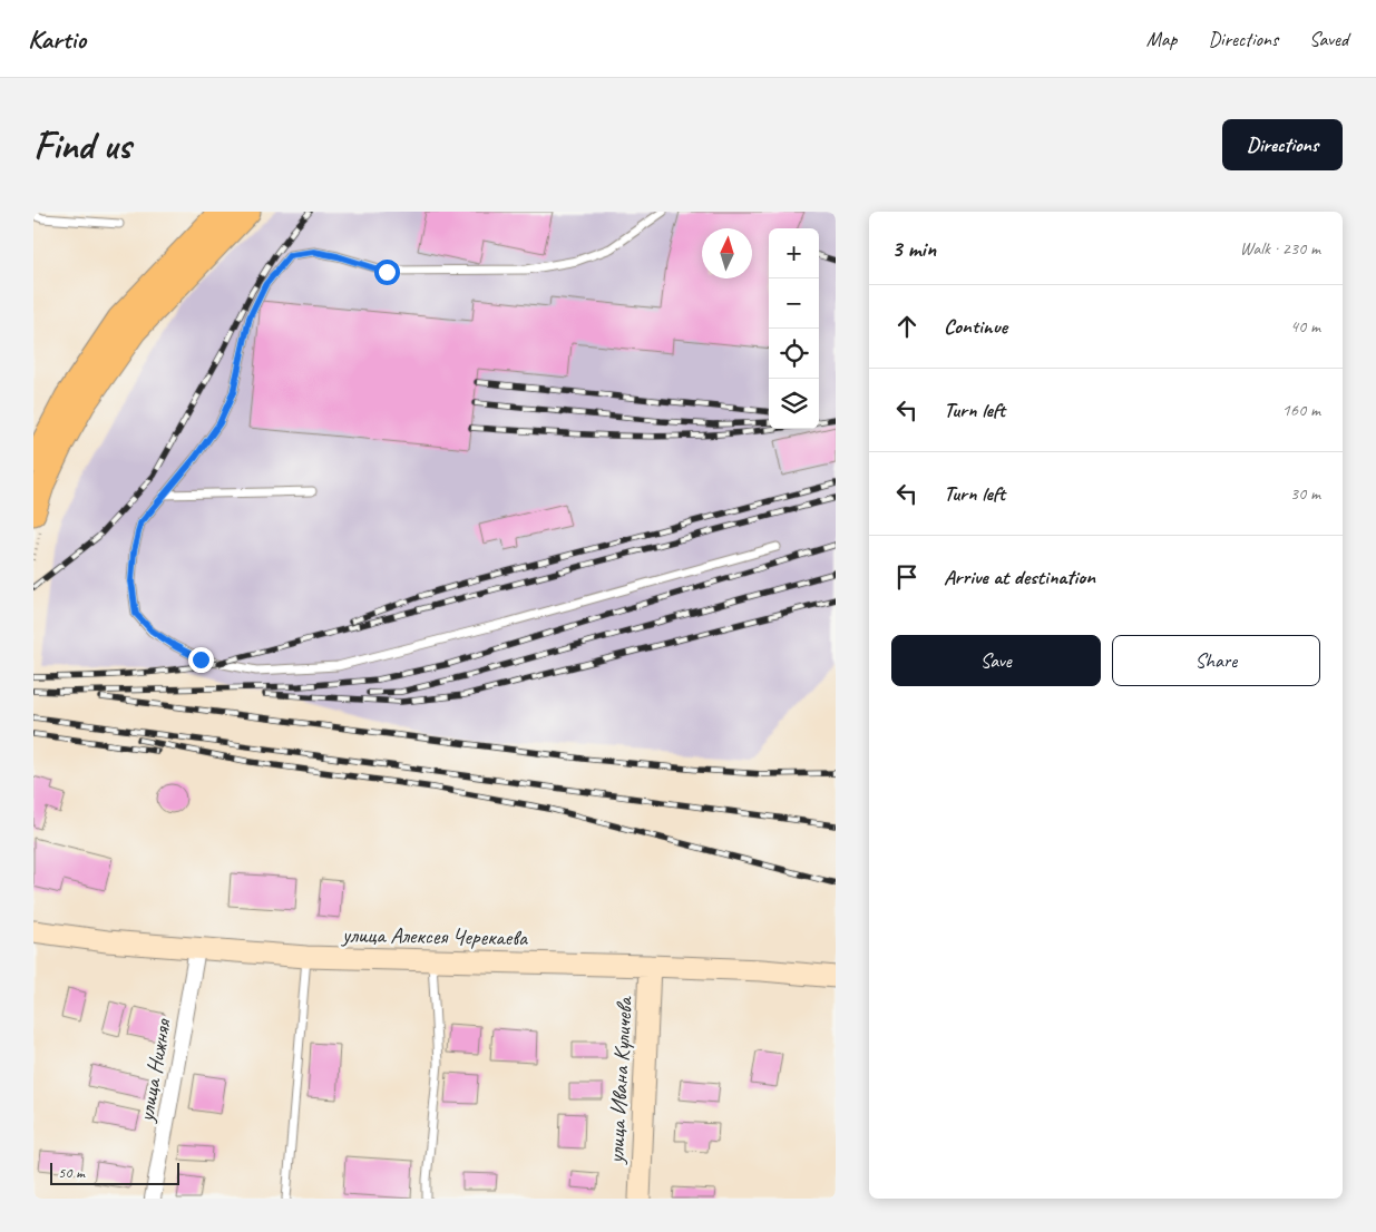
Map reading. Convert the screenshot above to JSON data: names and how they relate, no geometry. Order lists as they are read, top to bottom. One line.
{"streets":{"street":["улица Алексея Черекаева","улица Нижняя","улица Ивана Куличева"]},"crossings":[["улица Алексея Черекаева","улица Нижняя"],["улица Алексея Черекаева","улица Ивана Куличева"]],"scale_bar":"50 m","north":"top","page":{"header":"Kartio","nav":["Map","Directions","Saved"],"buttons":["Directions",["Save","Share"]],"title":"Find us","heading":["3 min","Walk · 230 m"],"map_buttons":["+","−"],"list":[["Continue","40 m"],["Turn left","160 m"],["Turn left","30 m"],"Arrive at destination"],"scale":"50 m"}}
